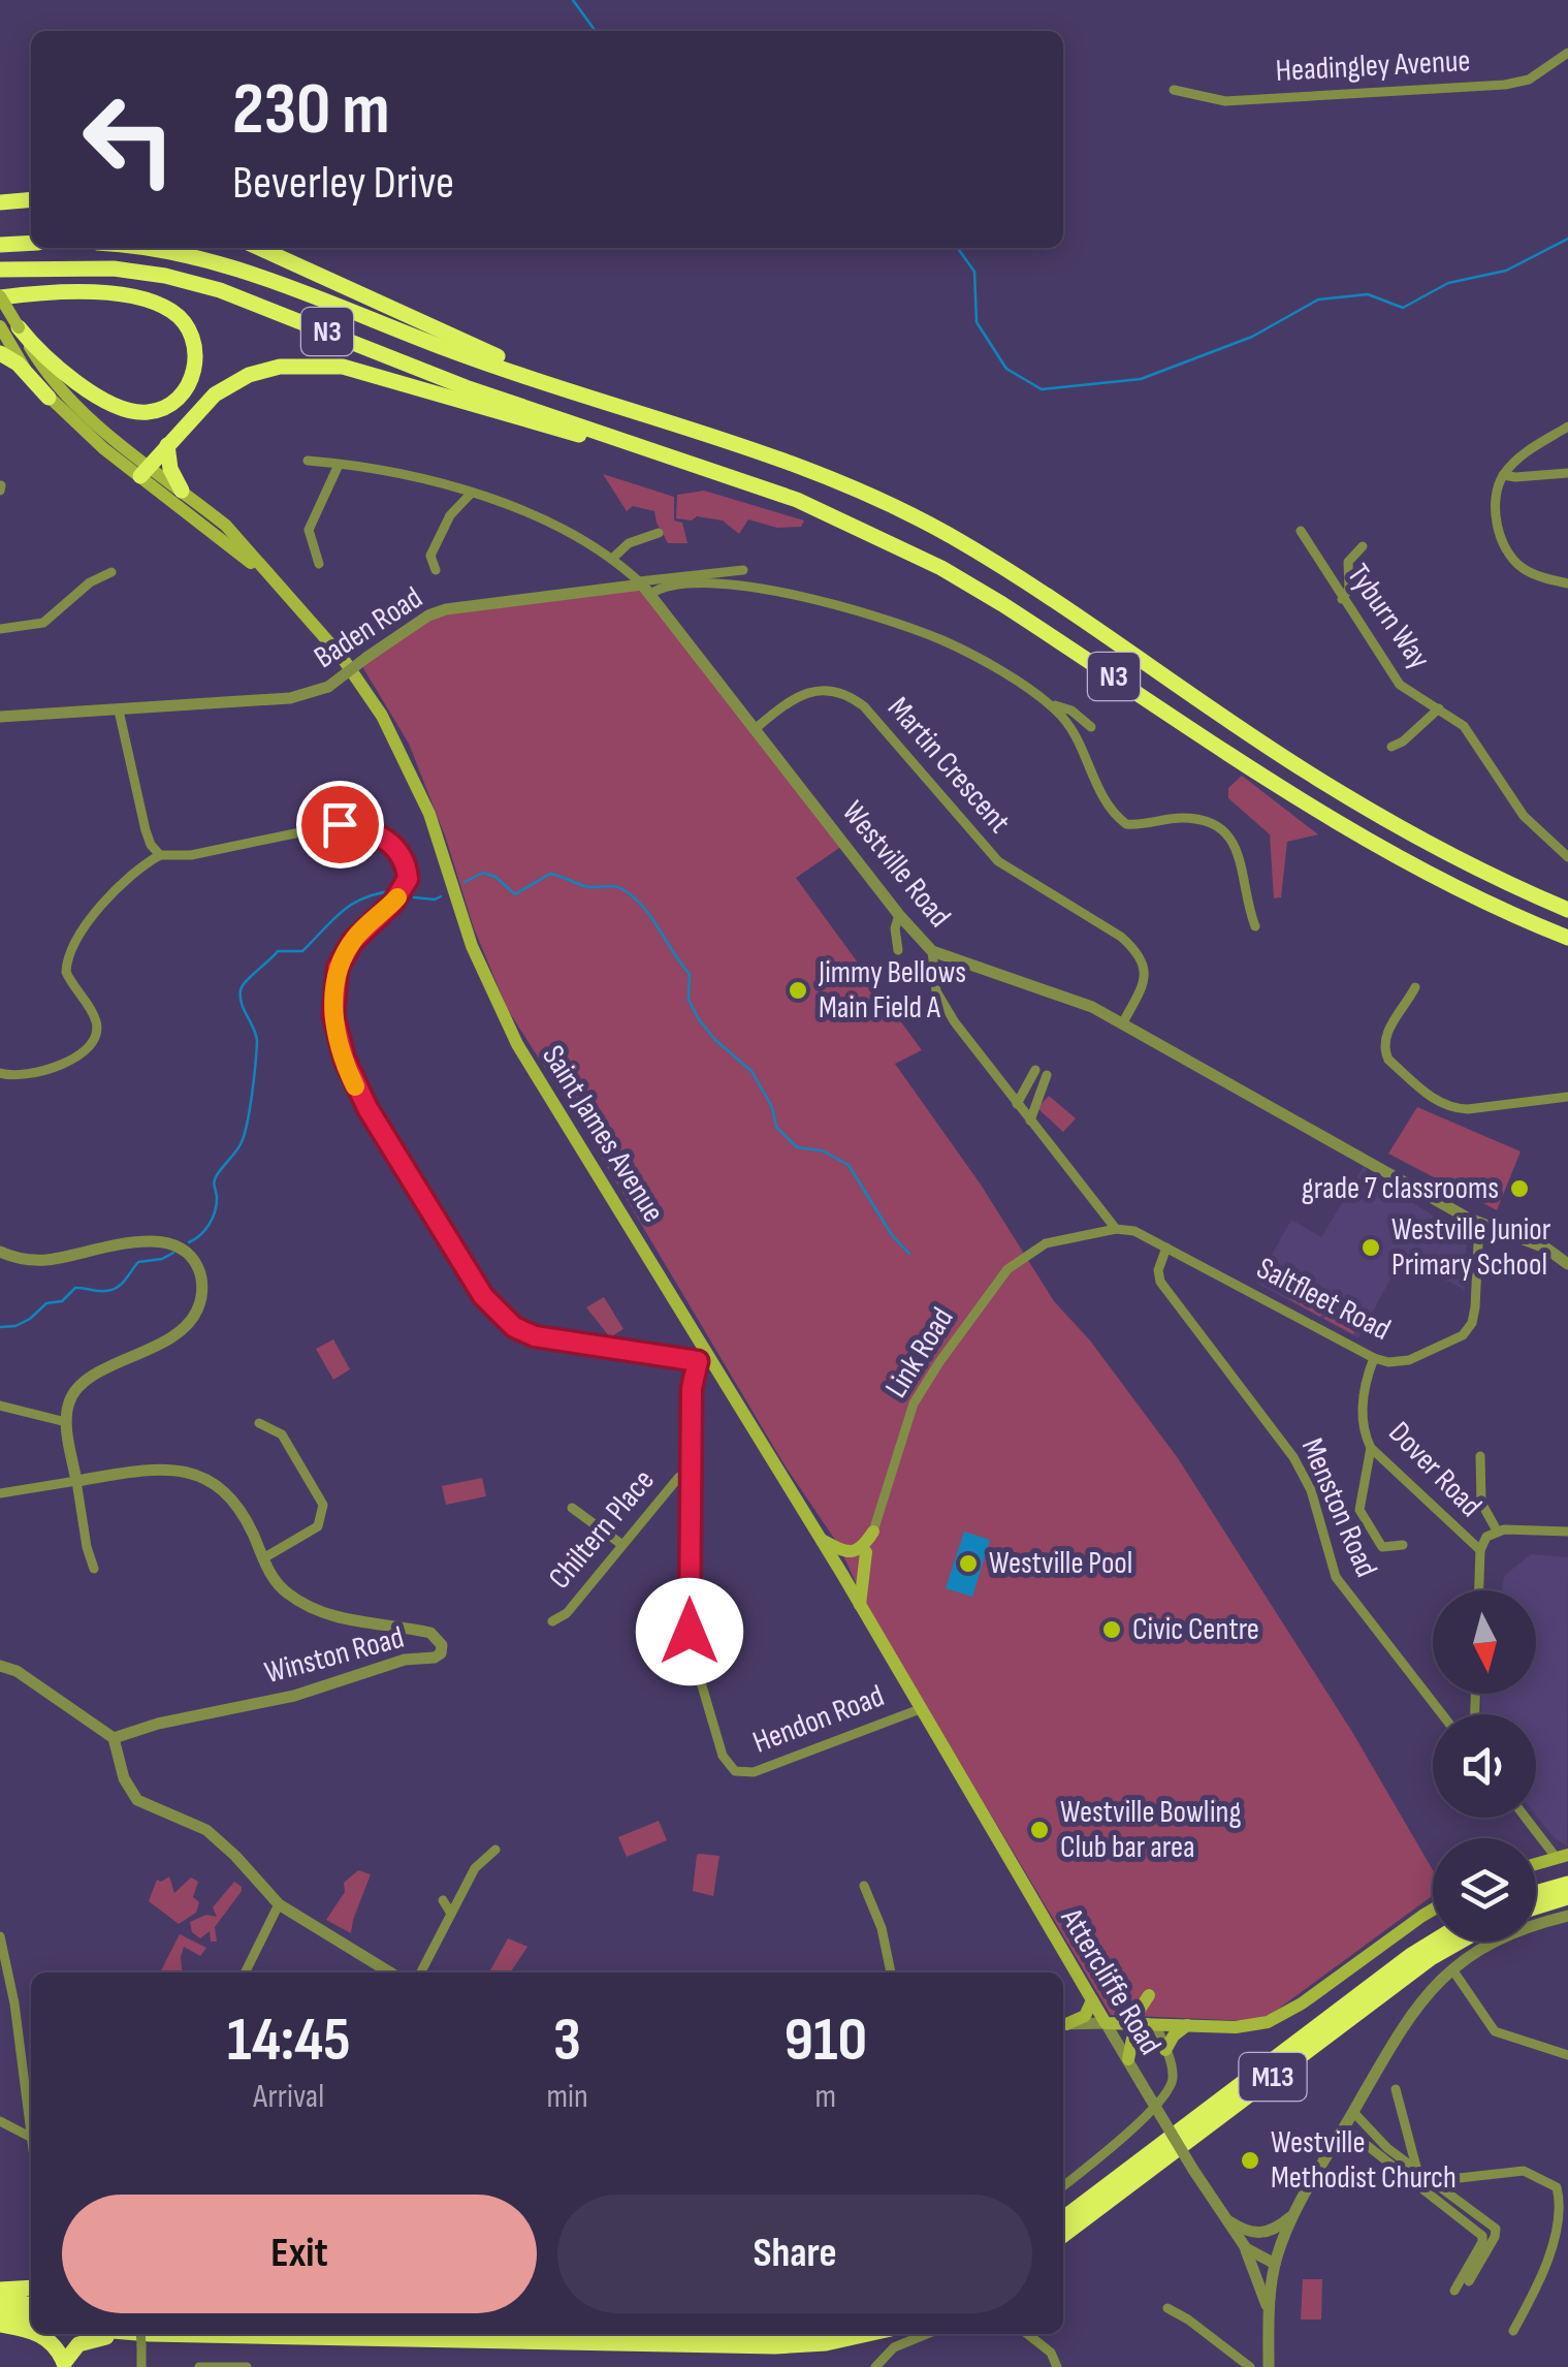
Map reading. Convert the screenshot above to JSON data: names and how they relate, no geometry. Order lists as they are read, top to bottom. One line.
{"streets":{"highway":["N3","M13"],"main road":["Saint James Avenue","Attercliffe Road"],"street":["Headingley Avenue","Tyburn Way","Baden Road","Martin Crescent","Westville Road","Saltfleet Road","Link Road","Dover Road","Menston Road","Chiltern Place","Winston Road","Hendon Road"]},"crossings":[["Baden Road","Westville Road"],["Martin Crescent","Westville Road"],["Westville Road","Saltfleet Road"],["Saint James Avenue","Link Road"],["Saint James Avenue","Hendon Road"],["Saint James Avenue","Attercliffe Road"],["Saltfleet Road","Link Road"],["Saltfleet Road","Dover Road"],["Saltfleet Road","Menston Road"],["Chiltern Place","Hendon Road"],["Hendon Road","Attercliffe Road"]],"places":["Jimmy Bellows Main Field A","grade 7 classrooms","Westville Junior Primary School","Westville Pool","Civic Centre","Westville Bowling Club bar area","Westville Methodist Church"],"north":"bottom","page":{"turn":["230 m","Beverley Drive"],"eta":["14:45","Arrival","3","min","910","m"],"buttons":["Exit","Share"]}}
